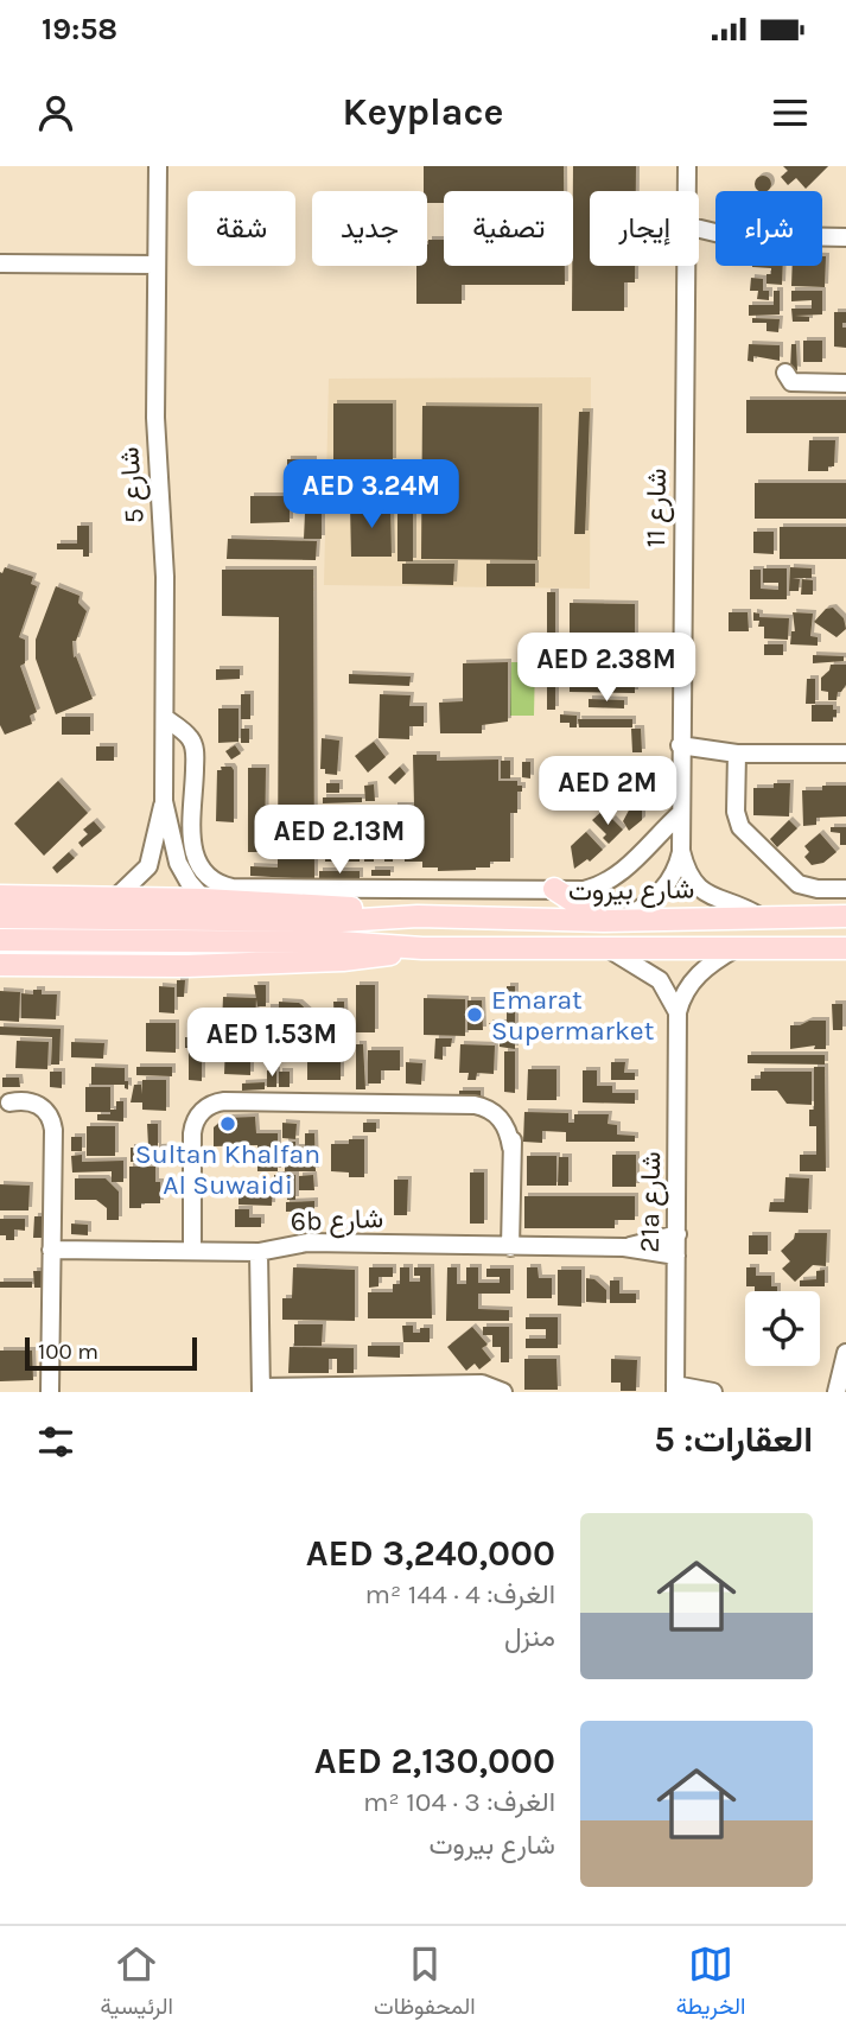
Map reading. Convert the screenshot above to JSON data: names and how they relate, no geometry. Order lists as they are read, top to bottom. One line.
{"streets":{"main road":["شارع بيروت"],"street":["شارع 5","شارع 11","21a شارع","6b شارع"]},"crossings":[["شارع 5","شارع بيروت"],["شارع 11","شارع بيروت"],["21a شارع","6b شارع"]],"places":["Emarat Supermarket","Sultan Khalfan Al Suwaidi"],"scale_bar":"100 m","page":{"status":"19:58","header":"Keyplace","chip":["شراء","إيجار","تصفية","جديد","شقة"],"price":["AED 3.24M","AED 2.38M","AED 2M","AED 2.13M","AED 1.53M"],"scale":"100 m","heading":"العقارات: 5","list":[{"name":"AED 3,240,000","note":"الغرف: 4 · 144 m² · منزل"},{"name":"AED 2,130,000","note":"الغرف: 3 · 104 m² · شارع بيروت"}],"tabs":["الخريطة","المحفوظات","الرئيسية"]}}
